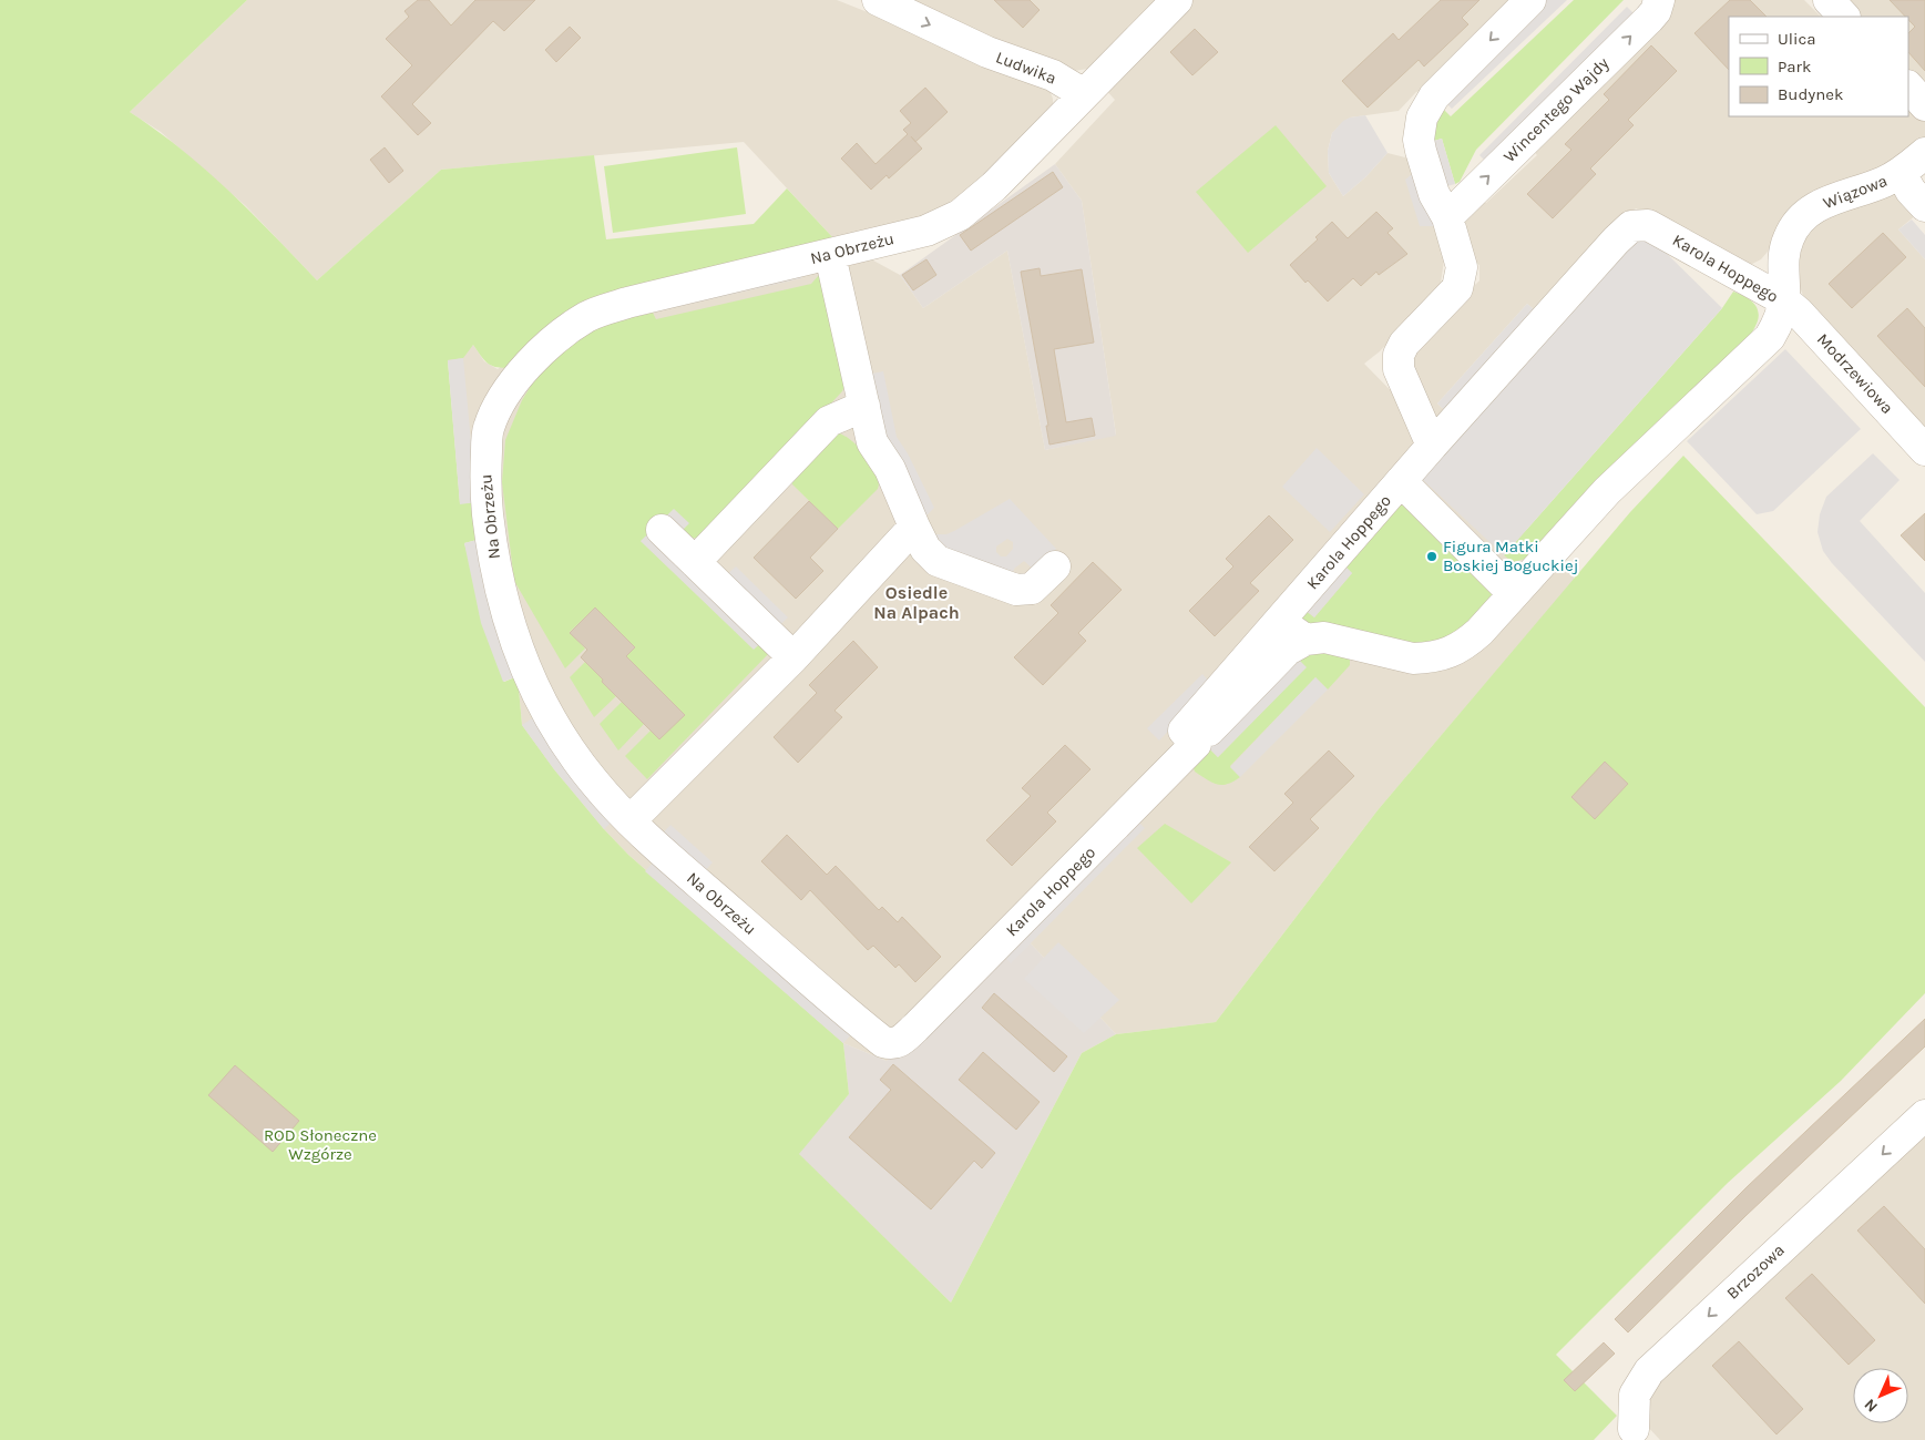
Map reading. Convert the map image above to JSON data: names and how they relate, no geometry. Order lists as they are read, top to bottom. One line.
{"streets":{"street":["Ludwika","Wincentego Wajdy","Wiązowa","Na Obrzeżu","Karola Hoppego","Modrzewiowa","Brzozowa"]},"crossings":[["Ludwika","Na Obrzeżu"],["Wiązowa","Karola Hoppego"],["Wiązowa","Modrzewiowa"],["Na Obrzeżu","Karola Hoppego"],["Karola Hoppego","Modrzewiowa"]],"one_way":["Ludwika","Wincentego Wajdy","Brzozowa"],"districts":["Osiedle Na Alpach"],"parks":["ROD Słoneczne Wzgórze"],"places":["Figura Matki Boskiej Boguckiej"],"legend":["Ulica","Park","Budynek"],"north":"bottom left"}
